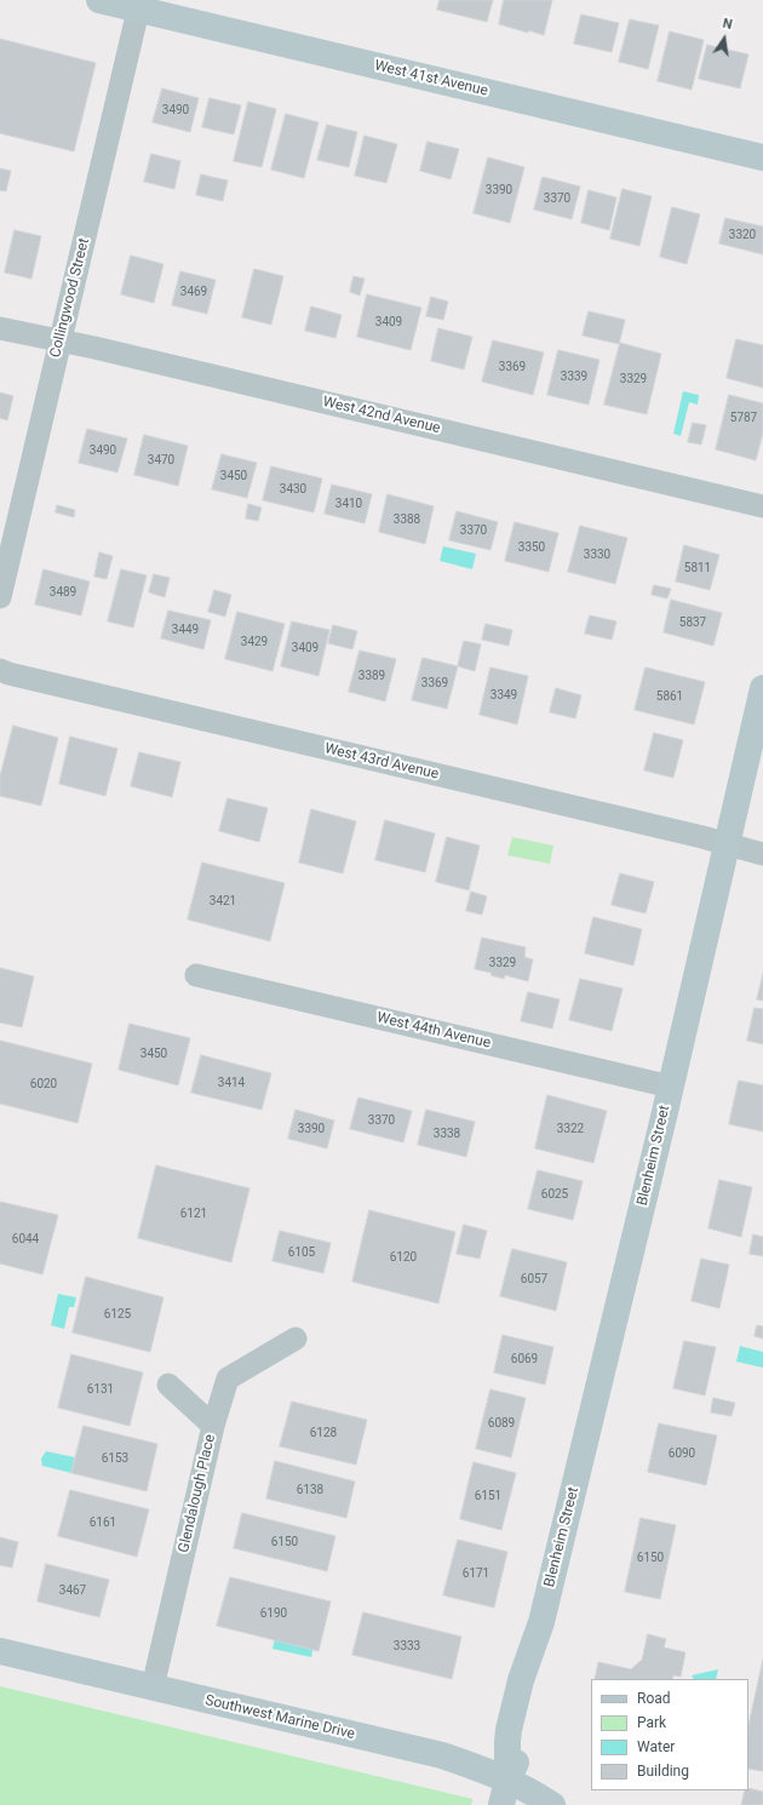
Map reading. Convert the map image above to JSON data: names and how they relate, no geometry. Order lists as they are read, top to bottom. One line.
{"streets":{"main road":["West 41st Avenue","Blenheim Street","Southwest Marine Drive"],"street":["Collingwood Street","West 42nd Avenue","West 43rd Avenue","West 44th Avenue","Glendalough Place"]},"crossings":[["West 41st Avenue","Collingwood Street"],["Collingwood Street","West 42nd Avenue"],["West 43rd Avenue","Blenheim Street"],["West 44th Avenue","Blenheim Street"],["Blenheim Street","Southwest Marine Drive"],["Glendalough Place","Southwest Marine Drive"]],"house_numbers":["3490","3390","3370","3320","3469","3409","3369","3339","3329","5787","3490","3470","3450","3430","3410","3388","3370","3350","3330","5811","3489","5837","3449","3429","3409","3389","3369","3349","5861","3421","3329","3450","3414","6020","3370","3390","3322","3338","6025","6121","6044","6105","6120","6057","6125","6069","6131","6089","6128","6090","6153","6138","6151","6161","6150","6150","6171","3467","6190","3333"],"legend":["Road","Park","Water","Building"],"north":"top"}
